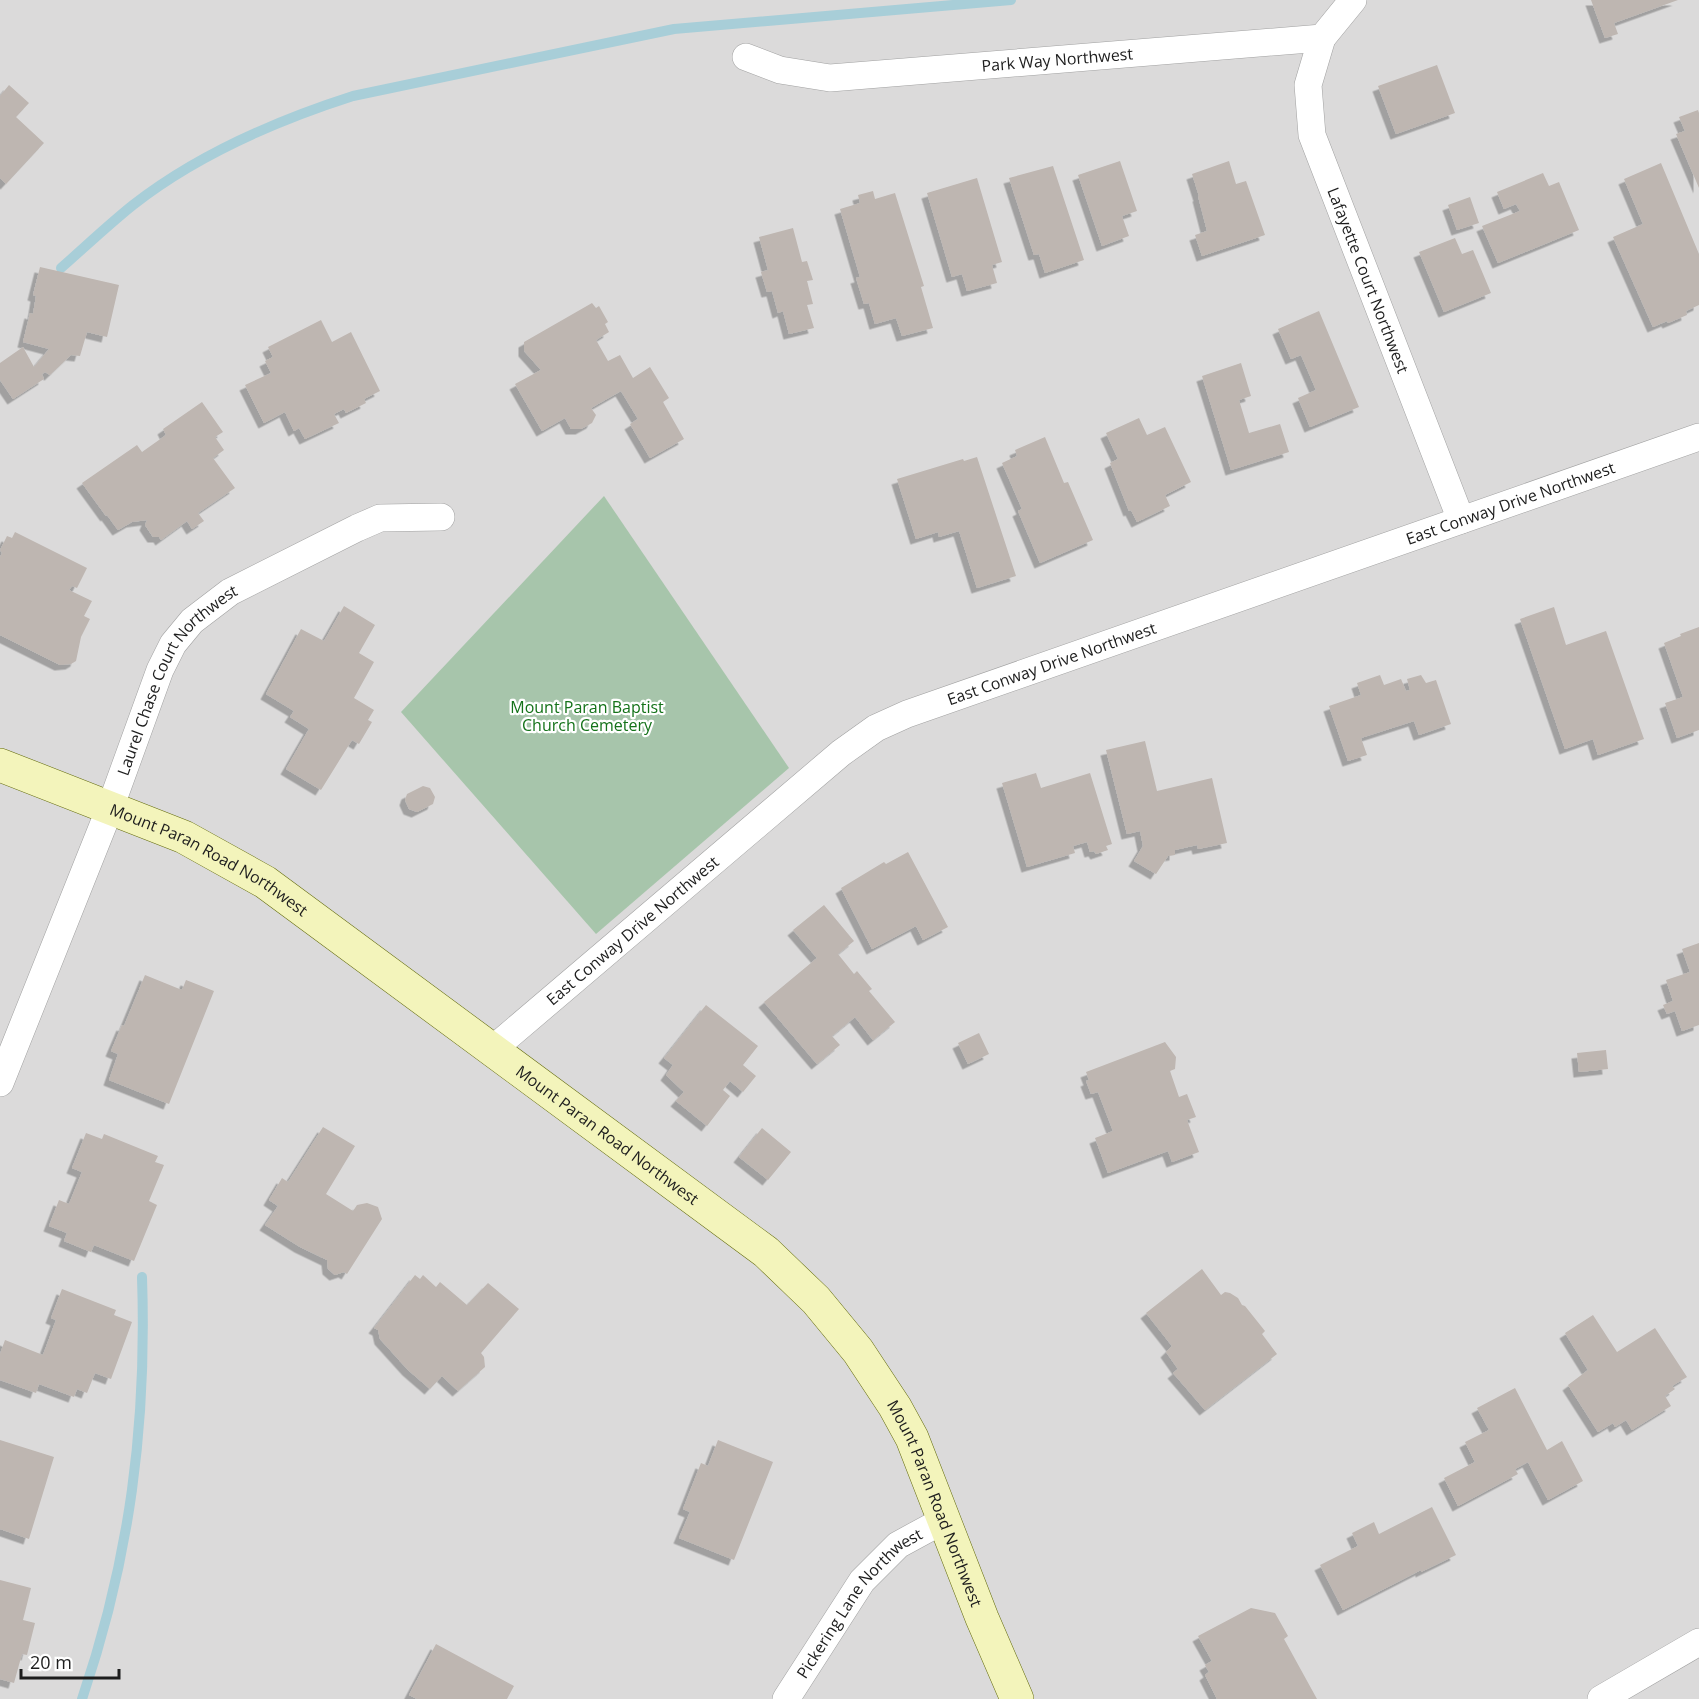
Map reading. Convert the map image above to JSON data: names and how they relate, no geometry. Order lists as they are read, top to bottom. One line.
{"streets":{"main road":["Mount Paran Road Northwest"],"street":["Park Way Northwest","Lafayette Court Northwest","East Conway Drive Northwest","Laurel Chase Court Northwest","Pickering Lane Northwest"]},"crossings":[["Park Way Northwest","Lafayette Court Northwest"],["Lafayette Court Northwest","East Conway Drive Northwest"],["East Conway Drive Northwest","Mount Paran Road Northwest"],["Laurel Chase Court Northwest","Mount Paran Road Northwest"],["Mount Paran Road Northwest","Pickering Lane Northwest"]],"parks":["Mount Paran Baptist Church Cemetery"],"scale_bar":"20 m"}
